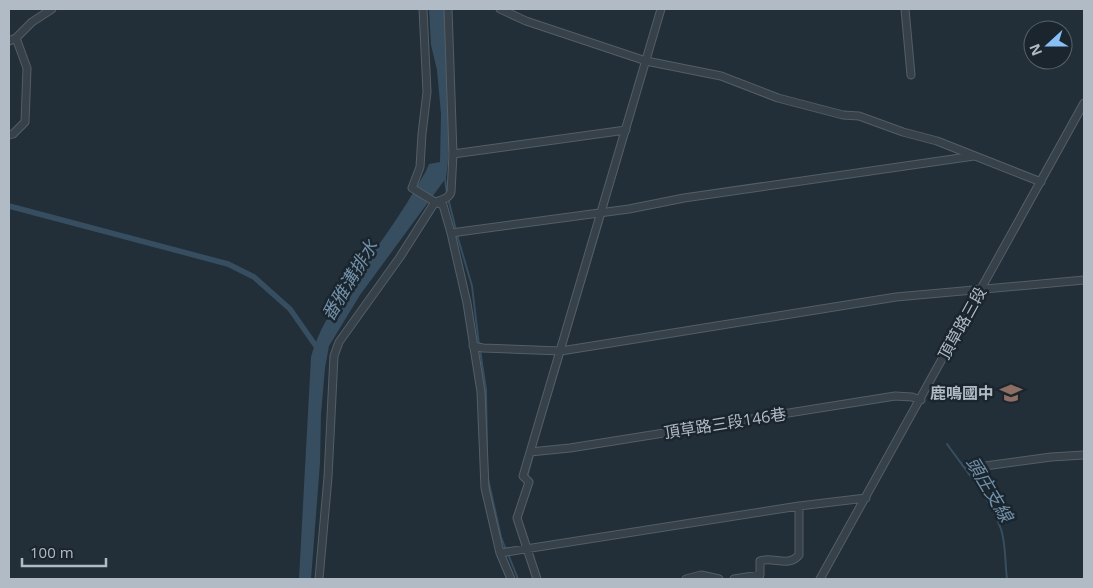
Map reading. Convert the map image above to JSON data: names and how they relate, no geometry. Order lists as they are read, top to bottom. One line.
{"streets":{"street":["頂草路三段","頂草路三段146巷"]},"crossings":[["頂草路三段","頂草路三段146巷"]],"water":["番雅溝排水","頭庄支線"],"places":{"school or university":["鹿鳴國中"]},"scale_bar":"100 m","north":"left"}
